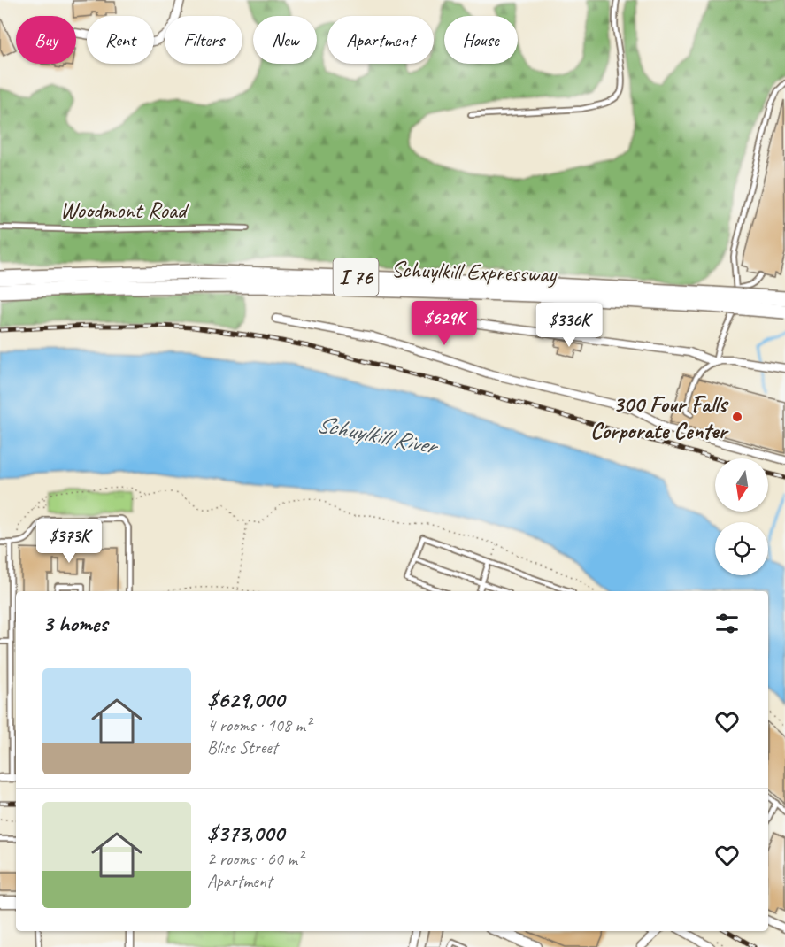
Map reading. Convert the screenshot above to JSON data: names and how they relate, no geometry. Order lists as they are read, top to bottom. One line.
{"streets":{"highway":["Schuylkill Expressway","I 76"],"lane":["Woodmont Road"]},"water":["Schuylkill River"],"places":["300 Four Falls Corporate Center"],"north":"bottom","page":{"chip":["Buy","Rent","Filters","New","Apartment","House"],"price":["$629K","$336K","$373K"],"heading":"3 homes","list":[{"name":"$629,000","note":"4 rooms · 108 m² · Bliss Street"},{"name":"$373,000","note":"2 rooms · 60 m² · Apartment"}]}}
